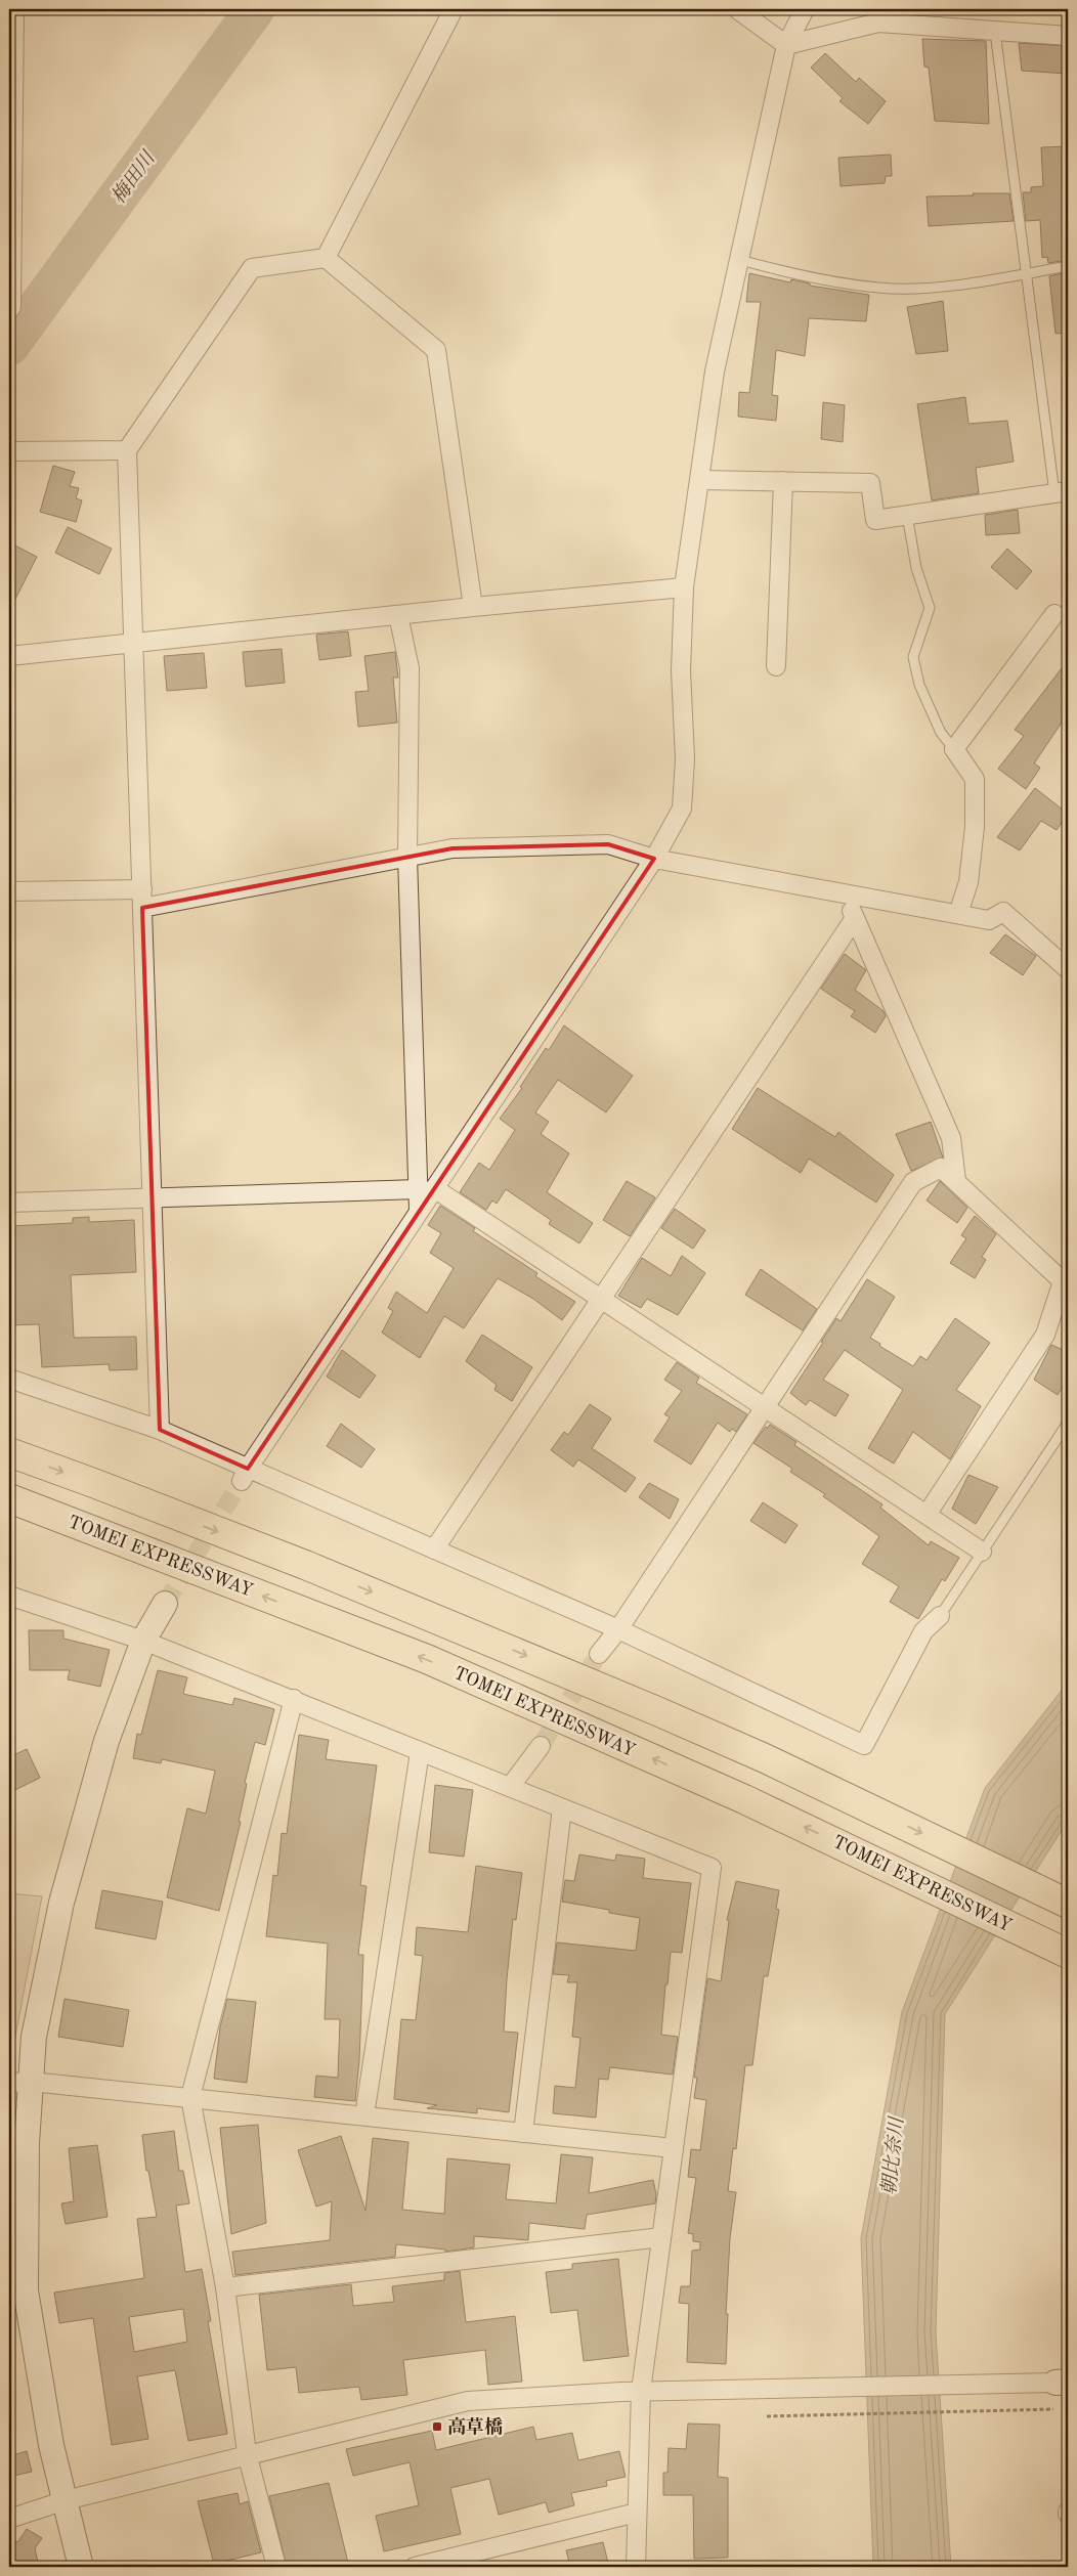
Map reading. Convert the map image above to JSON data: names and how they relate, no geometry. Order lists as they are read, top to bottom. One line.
{"streets":{"highway":["TOMEI EXPRESSWAY"]},"water":["梅田川","朝比奈川"],"places":{"transit":["高草橋"]}}
